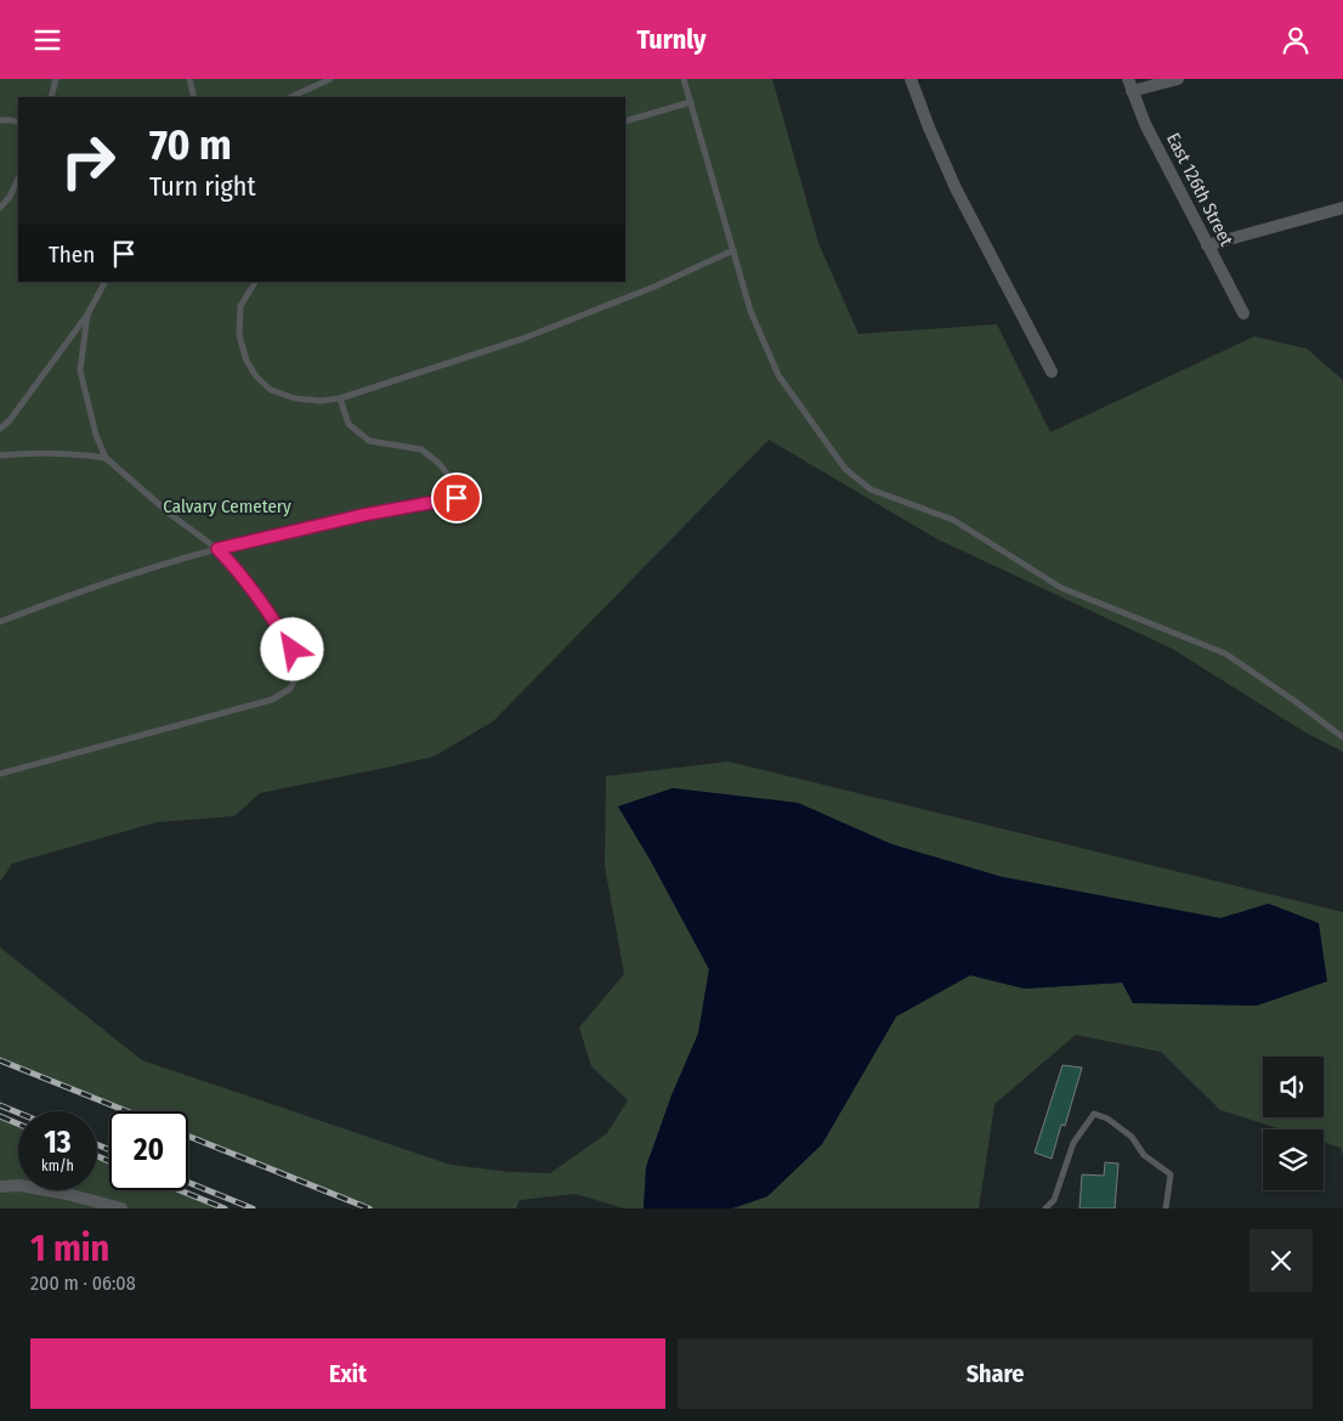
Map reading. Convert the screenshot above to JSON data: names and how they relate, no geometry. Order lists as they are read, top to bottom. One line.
{"streets":{"street":["East 126th Street"]},"parks":["Calvary Cemetery"],"page":{"header":"Turnly","turn":["70 m","Turn right"],"then":"Then","speed":"13 km/h","limit":"20","heading":["1 min","200 m · 06:08"],"buttons":["Exit","Share"]}}
